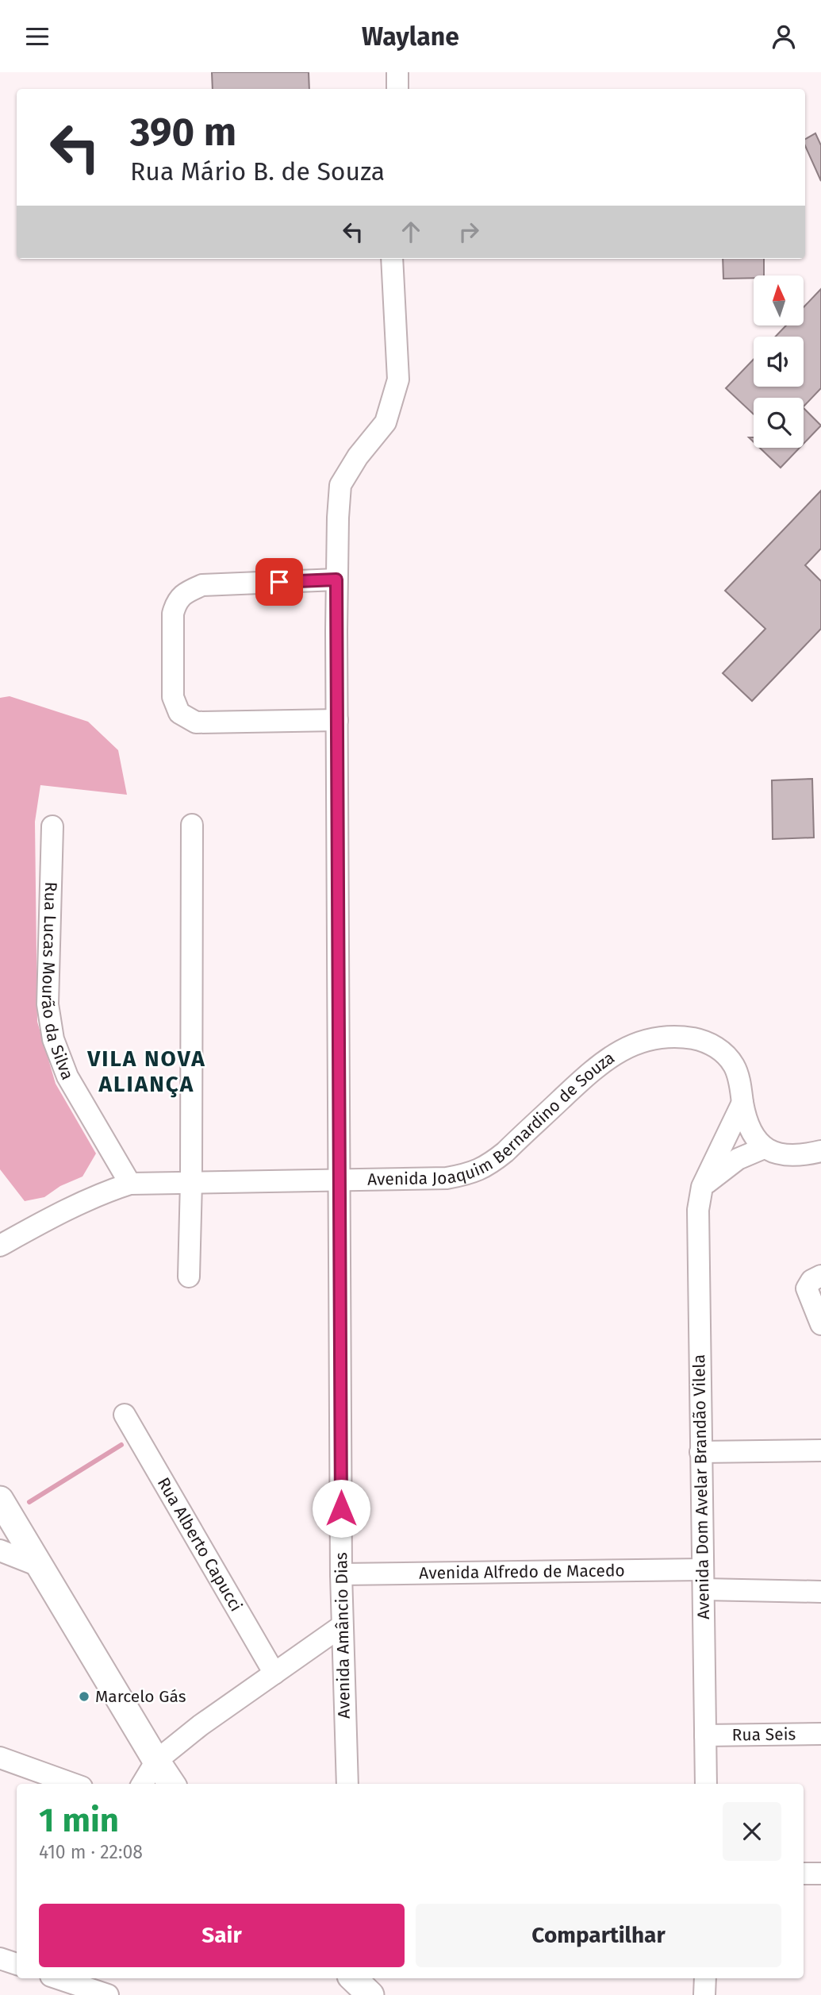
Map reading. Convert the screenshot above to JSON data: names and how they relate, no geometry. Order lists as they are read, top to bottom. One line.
{"streets":{"street":["Rua Lucas Mourão da Silva","Avenida Joaquim Bernardino de Souza","Avenida Dom Avelar Brandão Vilela","Rua Alberto Capucci","Avenida Alfredo de Macedo","Avenida Amâncio Dias","Rua Seis"]},"crossings":[["Rua Lucas Mourão da Silva","Avenida Joaquim Bernardino de Souza"],["Avenida Joaquim Bernardino de Souza","Avenida Dom Avelar Brandão Vilela"],["Avenida Joaquim Bernardino de Souza","Avenida Amâncio Dias"],["Avenida Dom Avelar Brandão Vilela","Avenida Alfredo de Macedo"],["Avenida Dom Avelar Brandão Vilela","Rua Seis"],["Avenida Alfredo de Macedo","Avenida Amâncio Dias"]],"districts":["VILA NOVA ALIANÇA"],"places":["Marcelo Gás"],"north":"top","page":{"header":"Waylane","turn":["390 m","Rua Mário B. de Souza"],"heading":["1 min","410 m · 22:08"],"buttons":["Sair","Compartilhar"]}}
